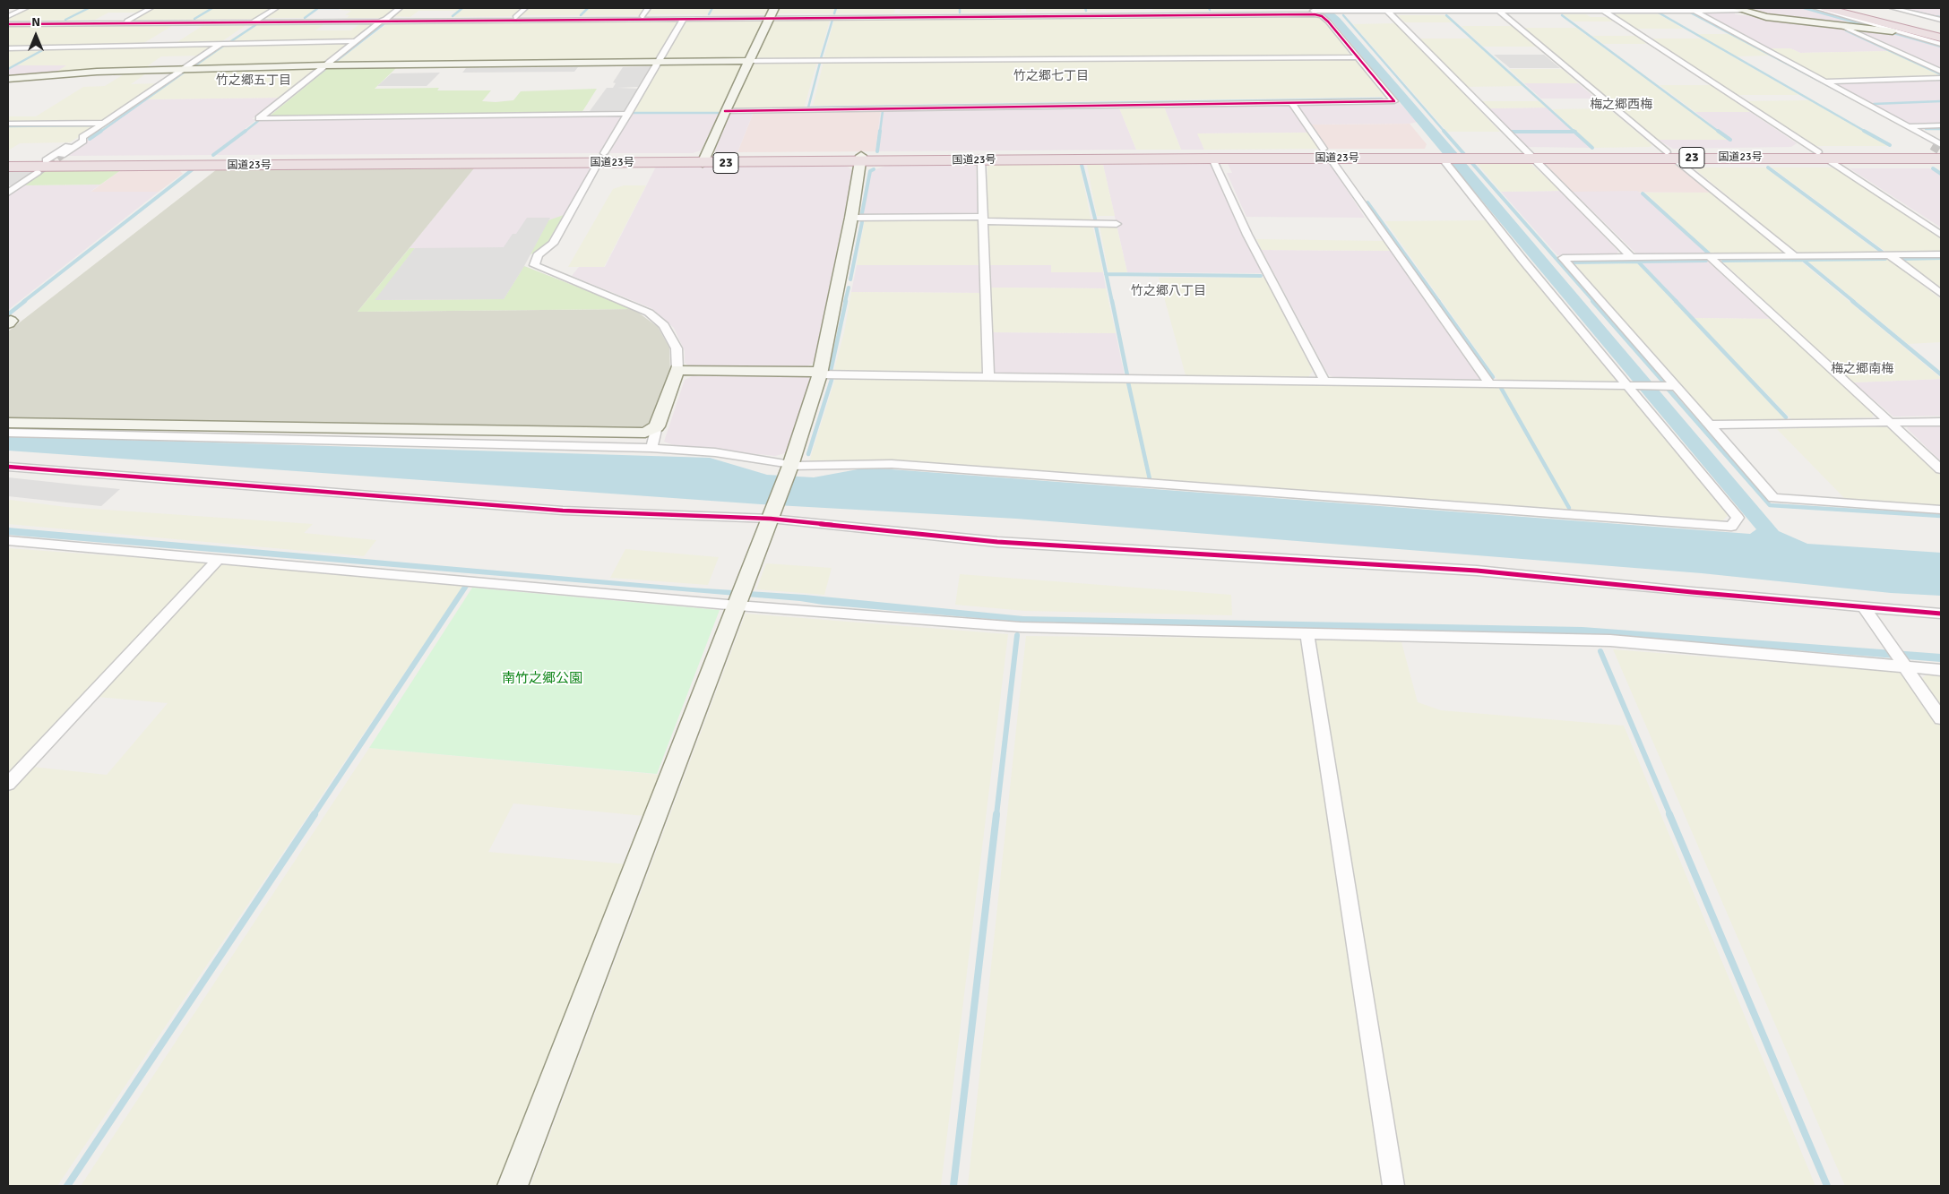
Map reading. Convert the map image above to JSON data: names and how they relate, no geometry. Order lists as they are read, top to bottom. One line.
{"streets":{"highway":["23","国道23号"]},"districts":["竹之郷七丁目","竹之郷五丁目","梅之郷西梅","竹之郷八丁目","梅之郷南梅"],"parks":["南竹之郷公園"],"north":"top"}
